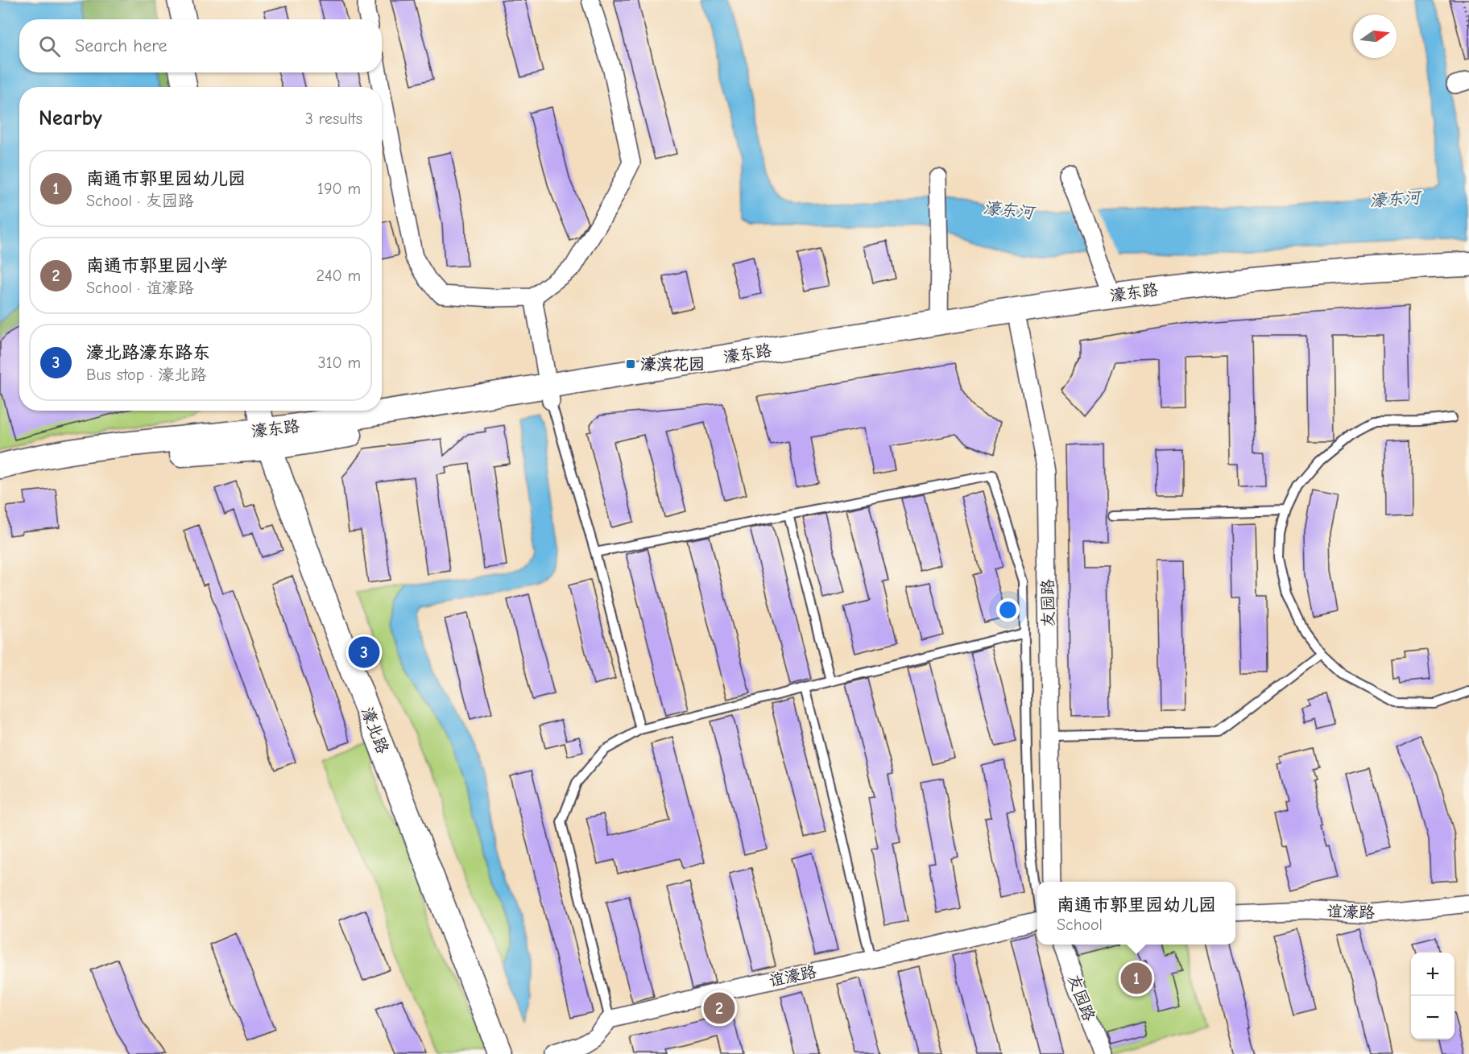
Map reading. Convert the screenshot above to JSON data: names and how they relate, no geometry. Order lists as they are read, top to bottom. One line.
{"streets":{"main road":["濠东路","濠北路"],"street":["友园路","谊濠路"]},"crossings":[["濠东路","友园路"],["濠东路","濠北路"]],"water":["濠东河"],"places":{"transit":["濠滨花园"]},"north":"right","page":{"search":"Search here","heading":["Nearby","3 results"],"list":[{"mark":"1","name":"南通市郭里园幼儿园","note":"School · 友园路","value":"190 m"},{"mark":"2","name":"南通市郭里园小学","note":"School · 谊濠路","value":"240 m"},{"mark":"3","name":"濠北路濠东路东","note":"Bus stop · 濠北路","value":"310 m"}],"pins":["3","1","2"],"popup":["南通市郭里园幼儿园","School"],"map_buttons":["+","−"]}}
